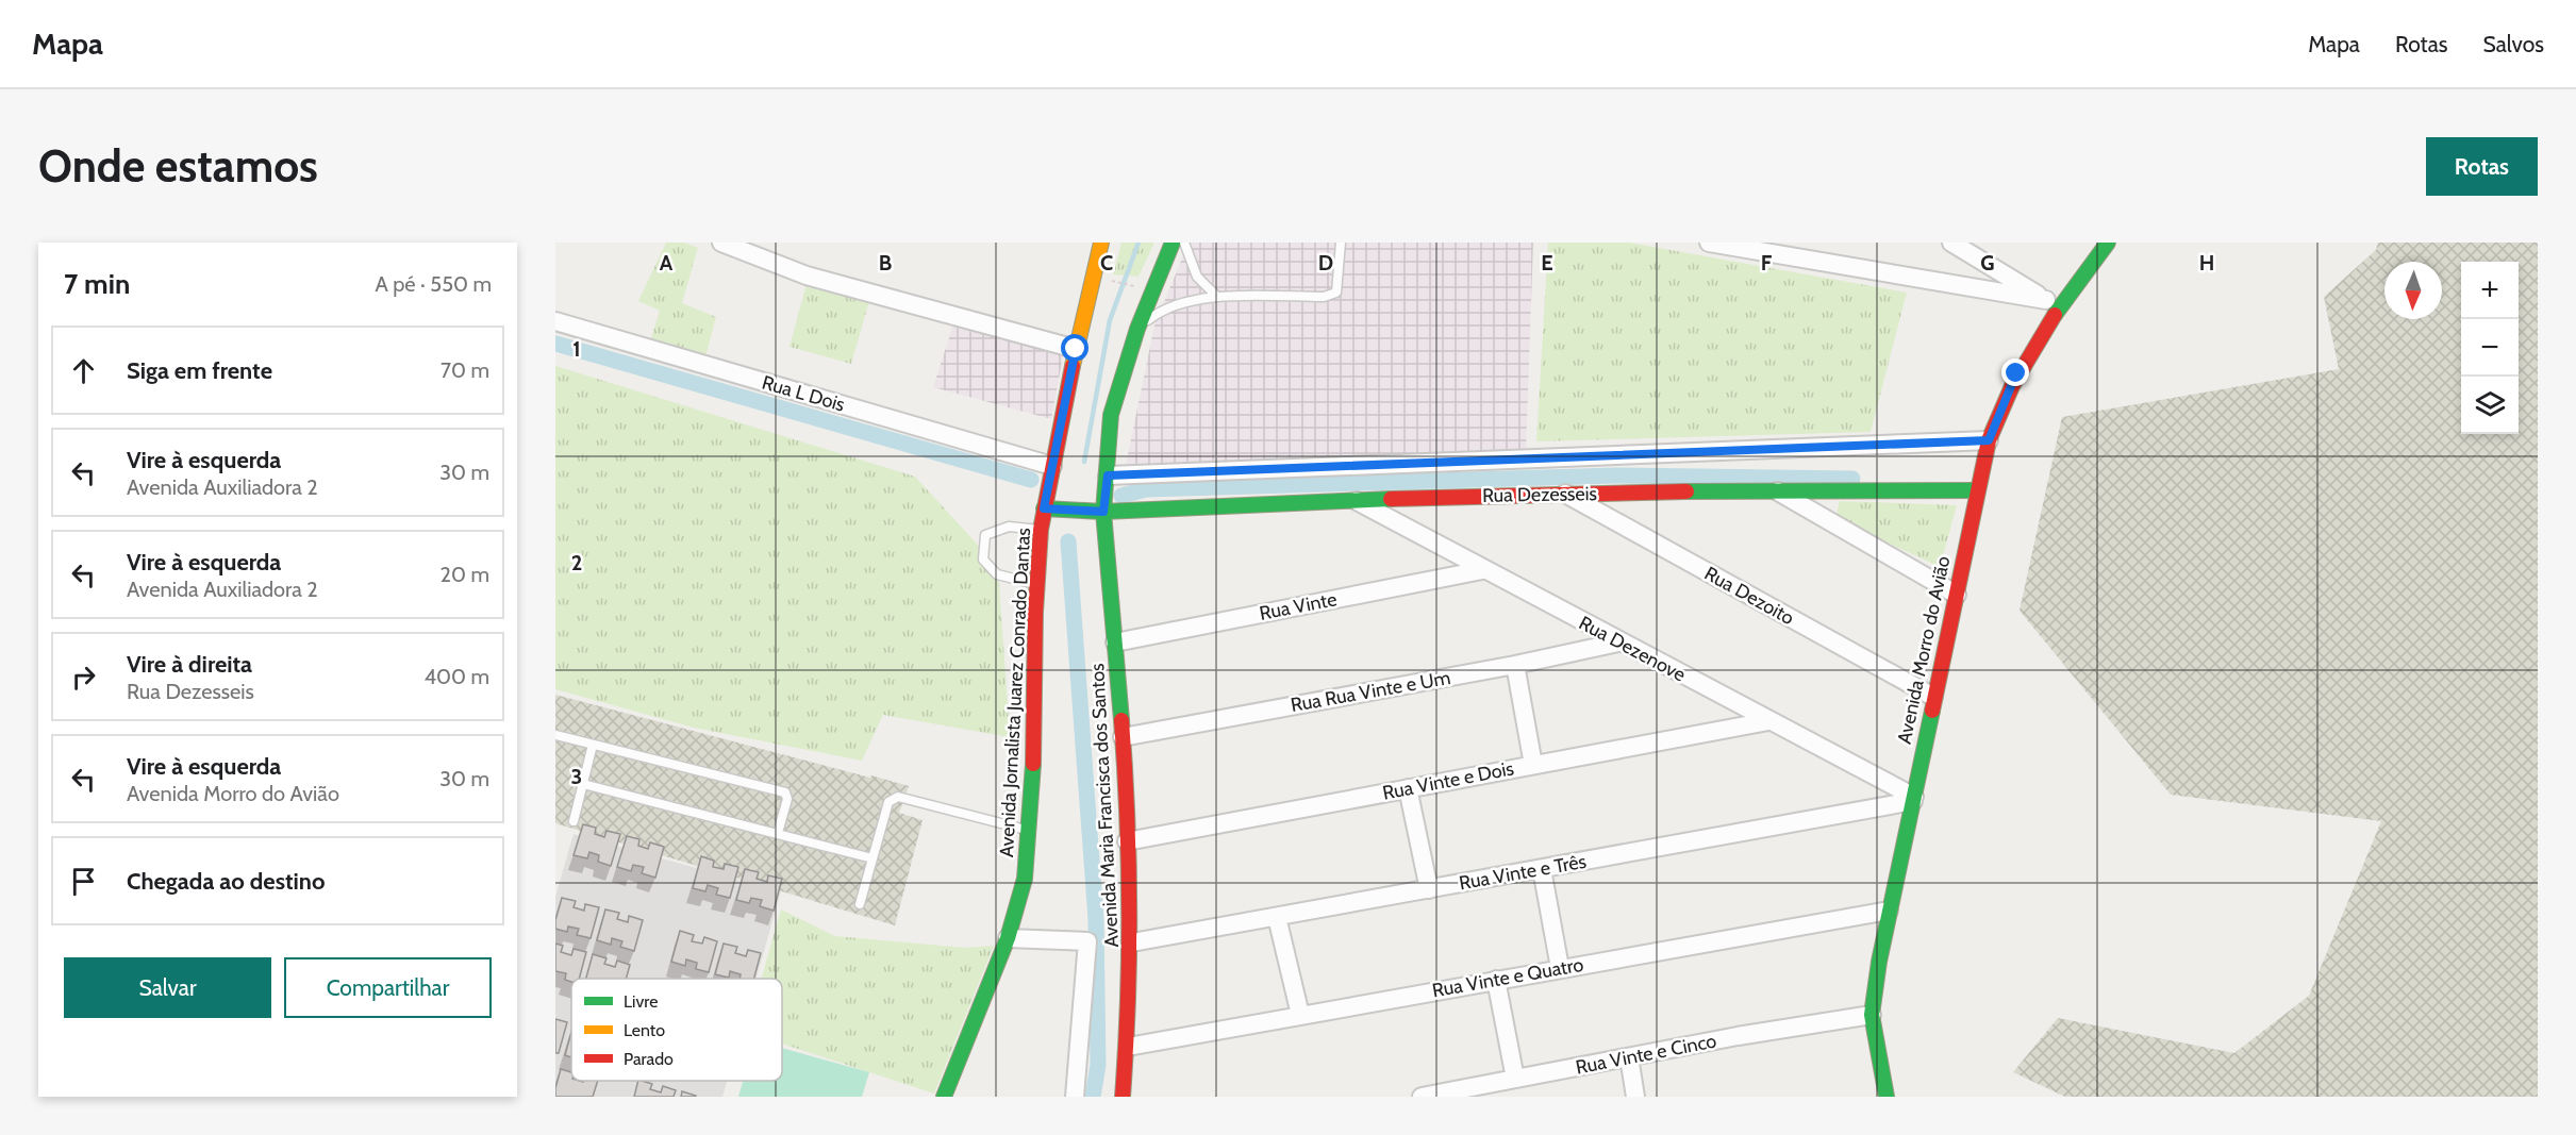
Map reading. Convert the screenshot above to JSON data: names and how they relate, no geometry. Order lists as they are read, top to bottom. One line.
{"streets":{"street":["Rua L Dois","Rua Dezesseis","Rua Dezoito","Rua Vinte","Rua Dezenove","Avenida Morro do Avião","Rua Rua Vinte e Um","Avenida Jornalista Juarez Conrado Dantas","Rua Vinte e Dois","Avenida Maria Francisca dos Santos","Rua Vinte e Três","Rua Vinte e Quatro","Rua Vinte e Cinco"]},"crossings":[["Rua L Dois","Avenida Jornalista Juarez Conrado Dantas"],["Rua Dezesseis","Rua Dezoito"],["Rua Dezesseis","Rua Dezenove"],["Rua Dezesseis","Avenida Morro do Avião"],["Rua Dezesseis","Avenida Jornalista Juarez Conrado Dantas"],["Rua Dezesseis","Avenida Maria Francisca dos Santos"],["Rua Dezoito","Avenida Morro do Avião"],["Rua Vinte","Rua Dezenove"],["Rua Vinte","Avenida Maria Francisca dos Santos"],["Rua Dezenove","Avenida Morro do Avião"],["Rua Dezenove","Rua Rua Vinte e Um"],["Rua Dezenove","Rua Vinte e Dois"],["Rua Dezenove","Rua Vinte e Três"],["Avenida Morro do Avião","Rua Vinte e Três"],["Avenida Morro do Avião","Rua Vinte e Quatro"],["Avenida Morro do Avião","Rua Vinte e Cinco"],["Rua Rua Vinte e Um","Avenida Maria Francisca dos Santos"],["Rua Vinte e Dois","Avenida Maria Francisca dos Santos"],["Avenida Maria Francisca dos Santos","Rua Vinte e Três"],["Avenida Maria Francisca dos Santos","Rua Vinte e Quatro"]],"legend":["Livre","Lento","Parado"],"north":"bottom","page":{"header":"Mapa","nav":["Mapa","Rotas","Salvos"],"buttons":["Rotas",["Salvar","Compartilhar"]],"title":"Onde estamos","heading":["7 min","A pé · 550 m"],"map_buttons":["+","−"],"list":[["Siga em frente","70 m"],["Vire à esquerda","Avenida Auxiliadora 2","30 m"],["Vire à esquerda","Avenida Auxiliadora 2","20 m"],["Vire à direita","Rua Dezesseis","400 m"],["Vire à esquerda","Avenida Morro do Avião","30 m"],"Chegada ao destino"]},"grid":{"columns":["A","B","C","D","E","F","G","H"],"rows":["1","2","3"]}}
